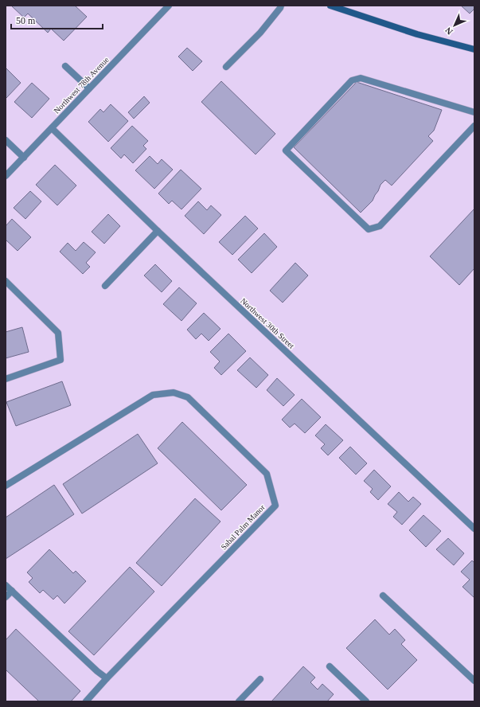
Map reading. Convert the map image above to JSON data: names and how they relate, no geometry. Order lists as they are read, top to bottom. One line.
{"streets":{"street":["Northwest 78th Avenue","Northwest 30th Street","Sabal Palm Manor"]},"crossings":[["Northwest 78th Avenue","Northwest 30th Street"]],"scale_bar":"50 m","north":"bottom left"}
